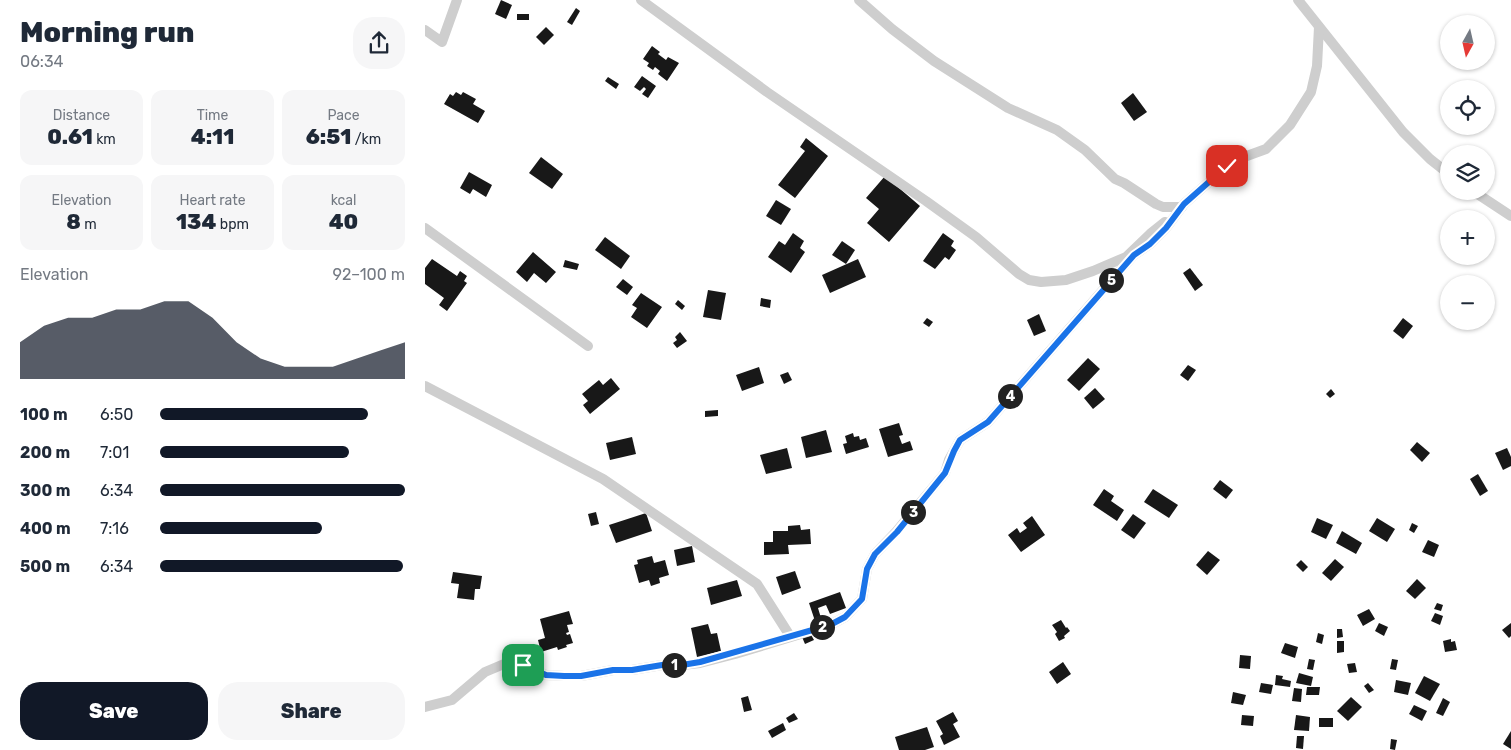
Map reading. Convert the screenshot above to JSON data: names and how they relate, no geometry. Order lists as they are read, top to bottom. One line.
{"north":"bottom","page":{"heading":["Morning run","06:34"],"map_buttons":["+","−"],"stats":[["Distance","0.61 km"],["Time","4:11"],["Pace","6:51 /km"],["Elevation","8 m"],["Heart rate","134 bpm"],["kcal","40"]],"chart":["Elevation","92–100 m"],"pins":["5","4","3","2","1"],"list":[{"name":"100 m","note":"6:50"},{"name":"200 m","note":"7:01"},{"name":"300 m","note":"6:34"},{"name":"400 m","note":"7:16"},{"name":"500 m","note":"6:34"}],"buttons":["Save","Share"]}}
